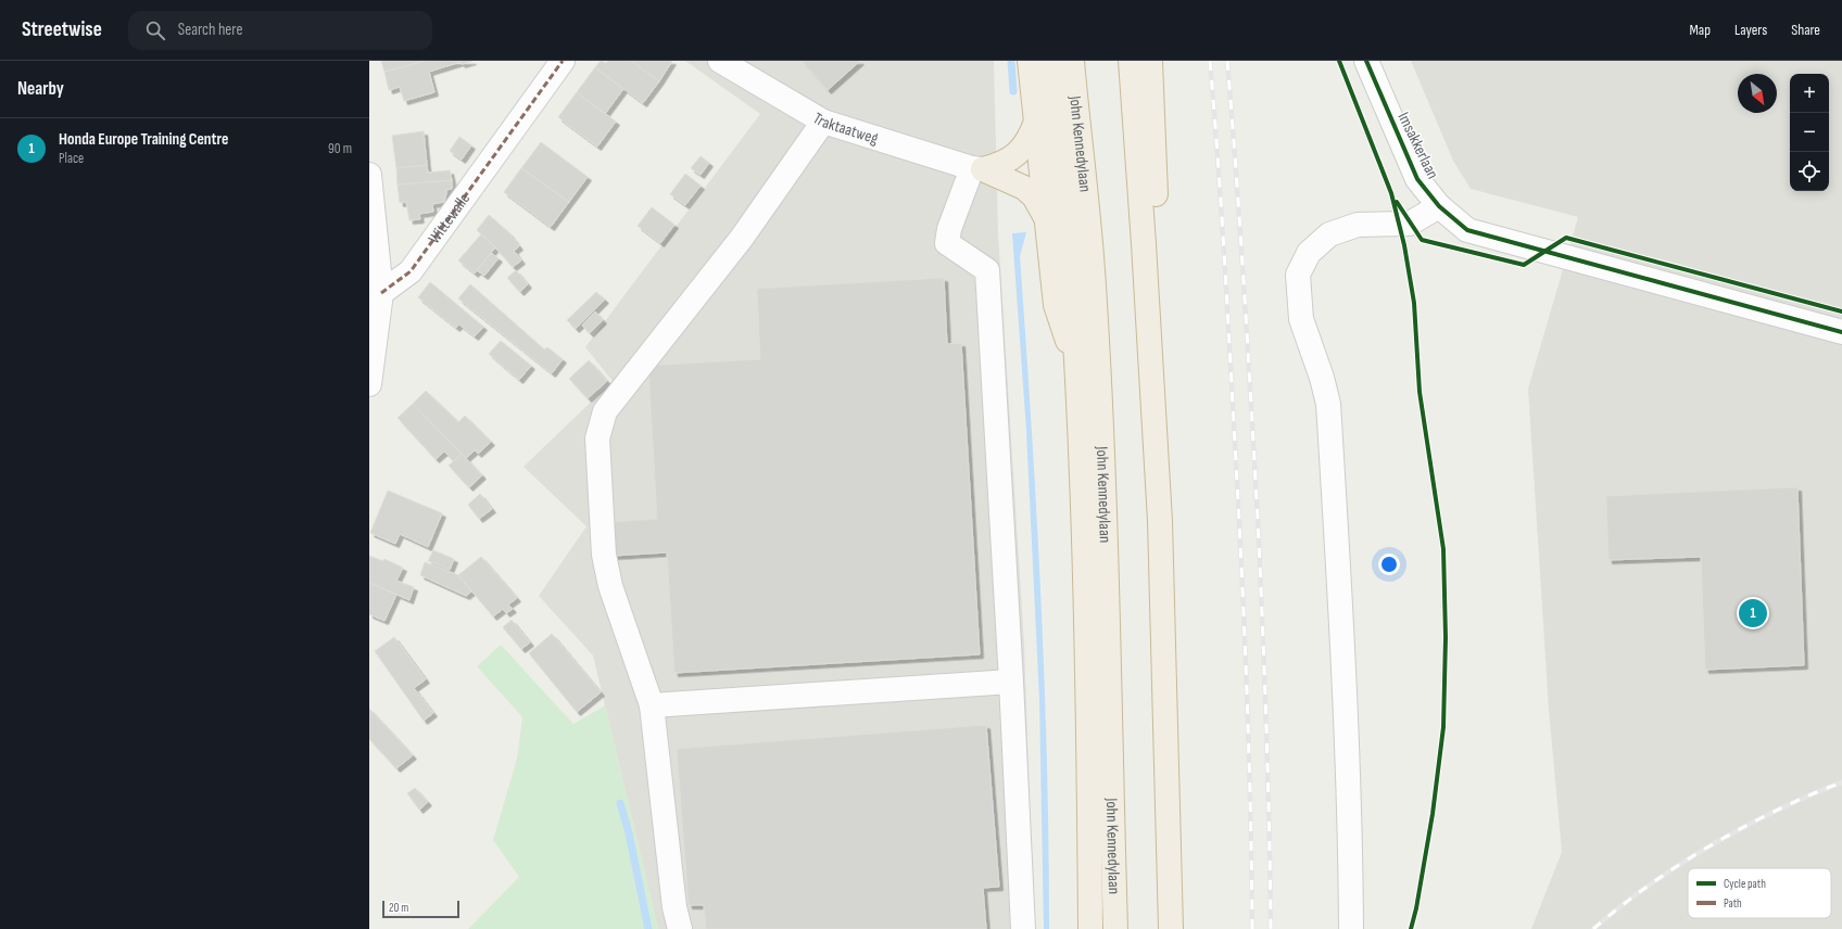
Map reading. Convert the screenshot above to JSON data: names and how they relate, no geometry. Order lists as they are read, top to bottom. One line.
{"streets":{"highway":["John Kennedylaan"],"street":["Traktaatweg","Imsakkerlaan","Wittewalle"]},"legend":["Cycle path","Path"],"scale_bar":"20 m","north":"bottom right","page":{"header":"Streetwise","search":"Search here","nav":["Map","Layers","Share"],"heading":"Nearby","map_buttons":["+","−"],"list":[{"mark":"1","name":"Honda Europe Training Centre","note":"Place","value":"90 m"}],"pins":"1","scale":"20 m"}}
